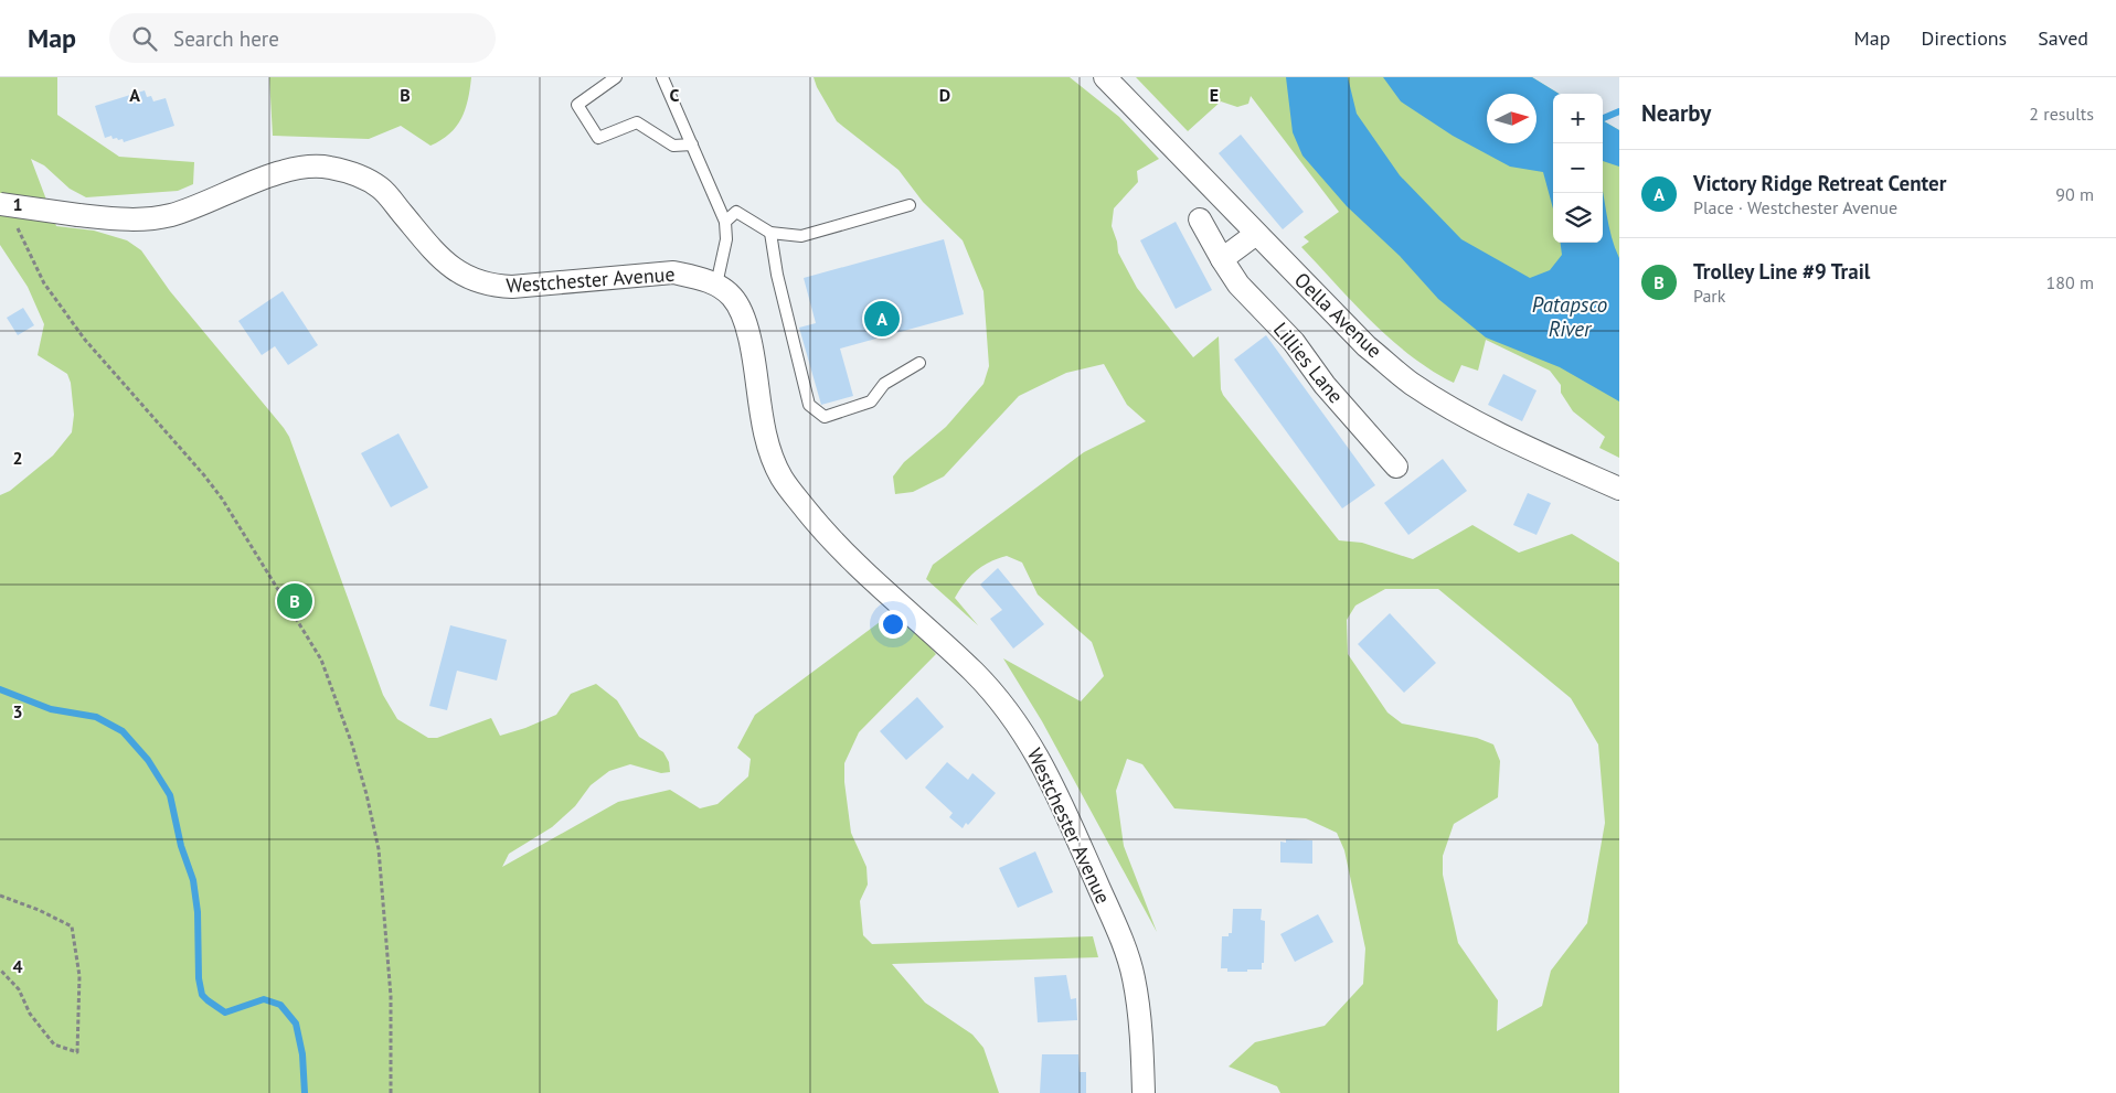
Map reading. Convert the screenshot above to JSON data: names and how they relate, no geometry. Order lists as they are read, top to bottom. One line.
{"streets":{"street":["Westchester Avenue","Oella Avenue","Lillies Lane"]},"water":["Patapsco River"],"north":"right","page":{"header":"Map","search":"Search here","nav":["Map","Directions","Saved"],"heading":["Nearby","2 results"],"map_buttons":["+","−"],"list":[{"mark":"A","name":"Victory Ridge Retreat Center","note":"Place · Westchester Avenue","value":"90 m"},{"mark":"B","name":"Trolley Line #9 Trail","note":"Park","value":"180 m"}],"pins":["A","B"]},"grid":{"columns":["A","B","C","D","E"],"rows":["1","2","3","4"]}}
